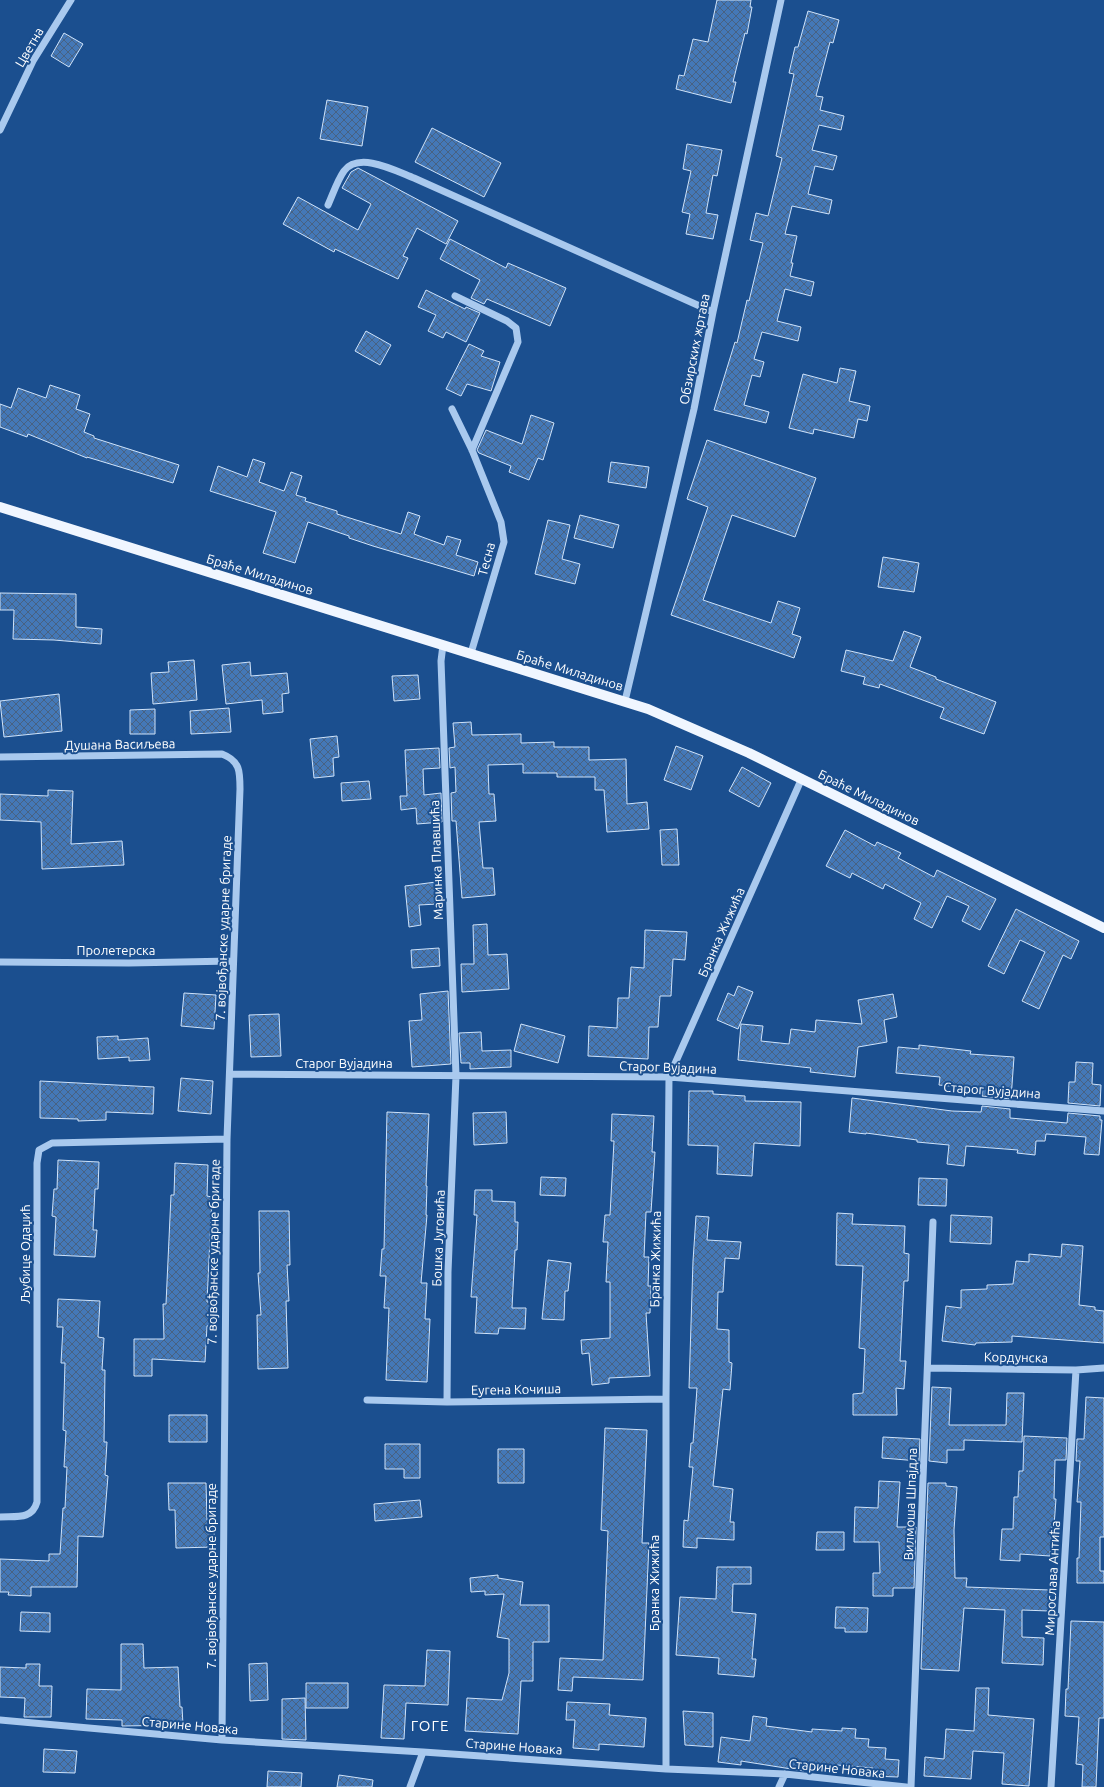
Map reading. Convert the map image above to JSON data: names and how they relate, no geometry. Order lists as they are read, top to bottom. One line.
{"streets":{"main road":["Браће Миладинов"],"street":["Цветна","Обзирских жртава","Тесна","Душана Васиљева","Маринка Плавшића","7. војвођанске ударне бригаде","Бранка Жижића","Пролетерска","Старог Вујадина","Бошка Југовића","Љубице Одаџић","Кордунска","Еугена Кочиша","Вилмоша Шпајдла","Мирослава Антића","Старине Новака"]},"crossings":[["Обзирских жртава","Браће Миладинов"],["Тесна","Браће Миладинов"],["Браће Миладинов","Маринка Плавшића"],["Браће Миладинов","Бранка Жижића"],["Душана Васиљева","7. војвођанске ударне бригаде"],["Маринка Плавшића","Старог Вујадина"],["Маринка Плавшића","Бошка Југовића"],["7. војвођанске ударне бригаде","Пролетерска"],["7. војвођанске ударне бригаде","Старог Вујадина"],["7. војвођанске ударне бригаде","Љубице Одаџић"],["7. војвођанске ударне бригаде","Старине Новака"],["Бранка Жижића","Старог Вујадина"],["Бранка Жижића","Еугена Кочиша"],["Бранка Жижића","Старине Новака"],["Старог Вујадина","Бошка Југовића"],["Бошка Југовића","Еугена Кочиша"],["Кордунска","Вилмоша Шпајдла"],["Кордунска","Мирослава Антића"]],"districts":["ГОГЕ"]}
